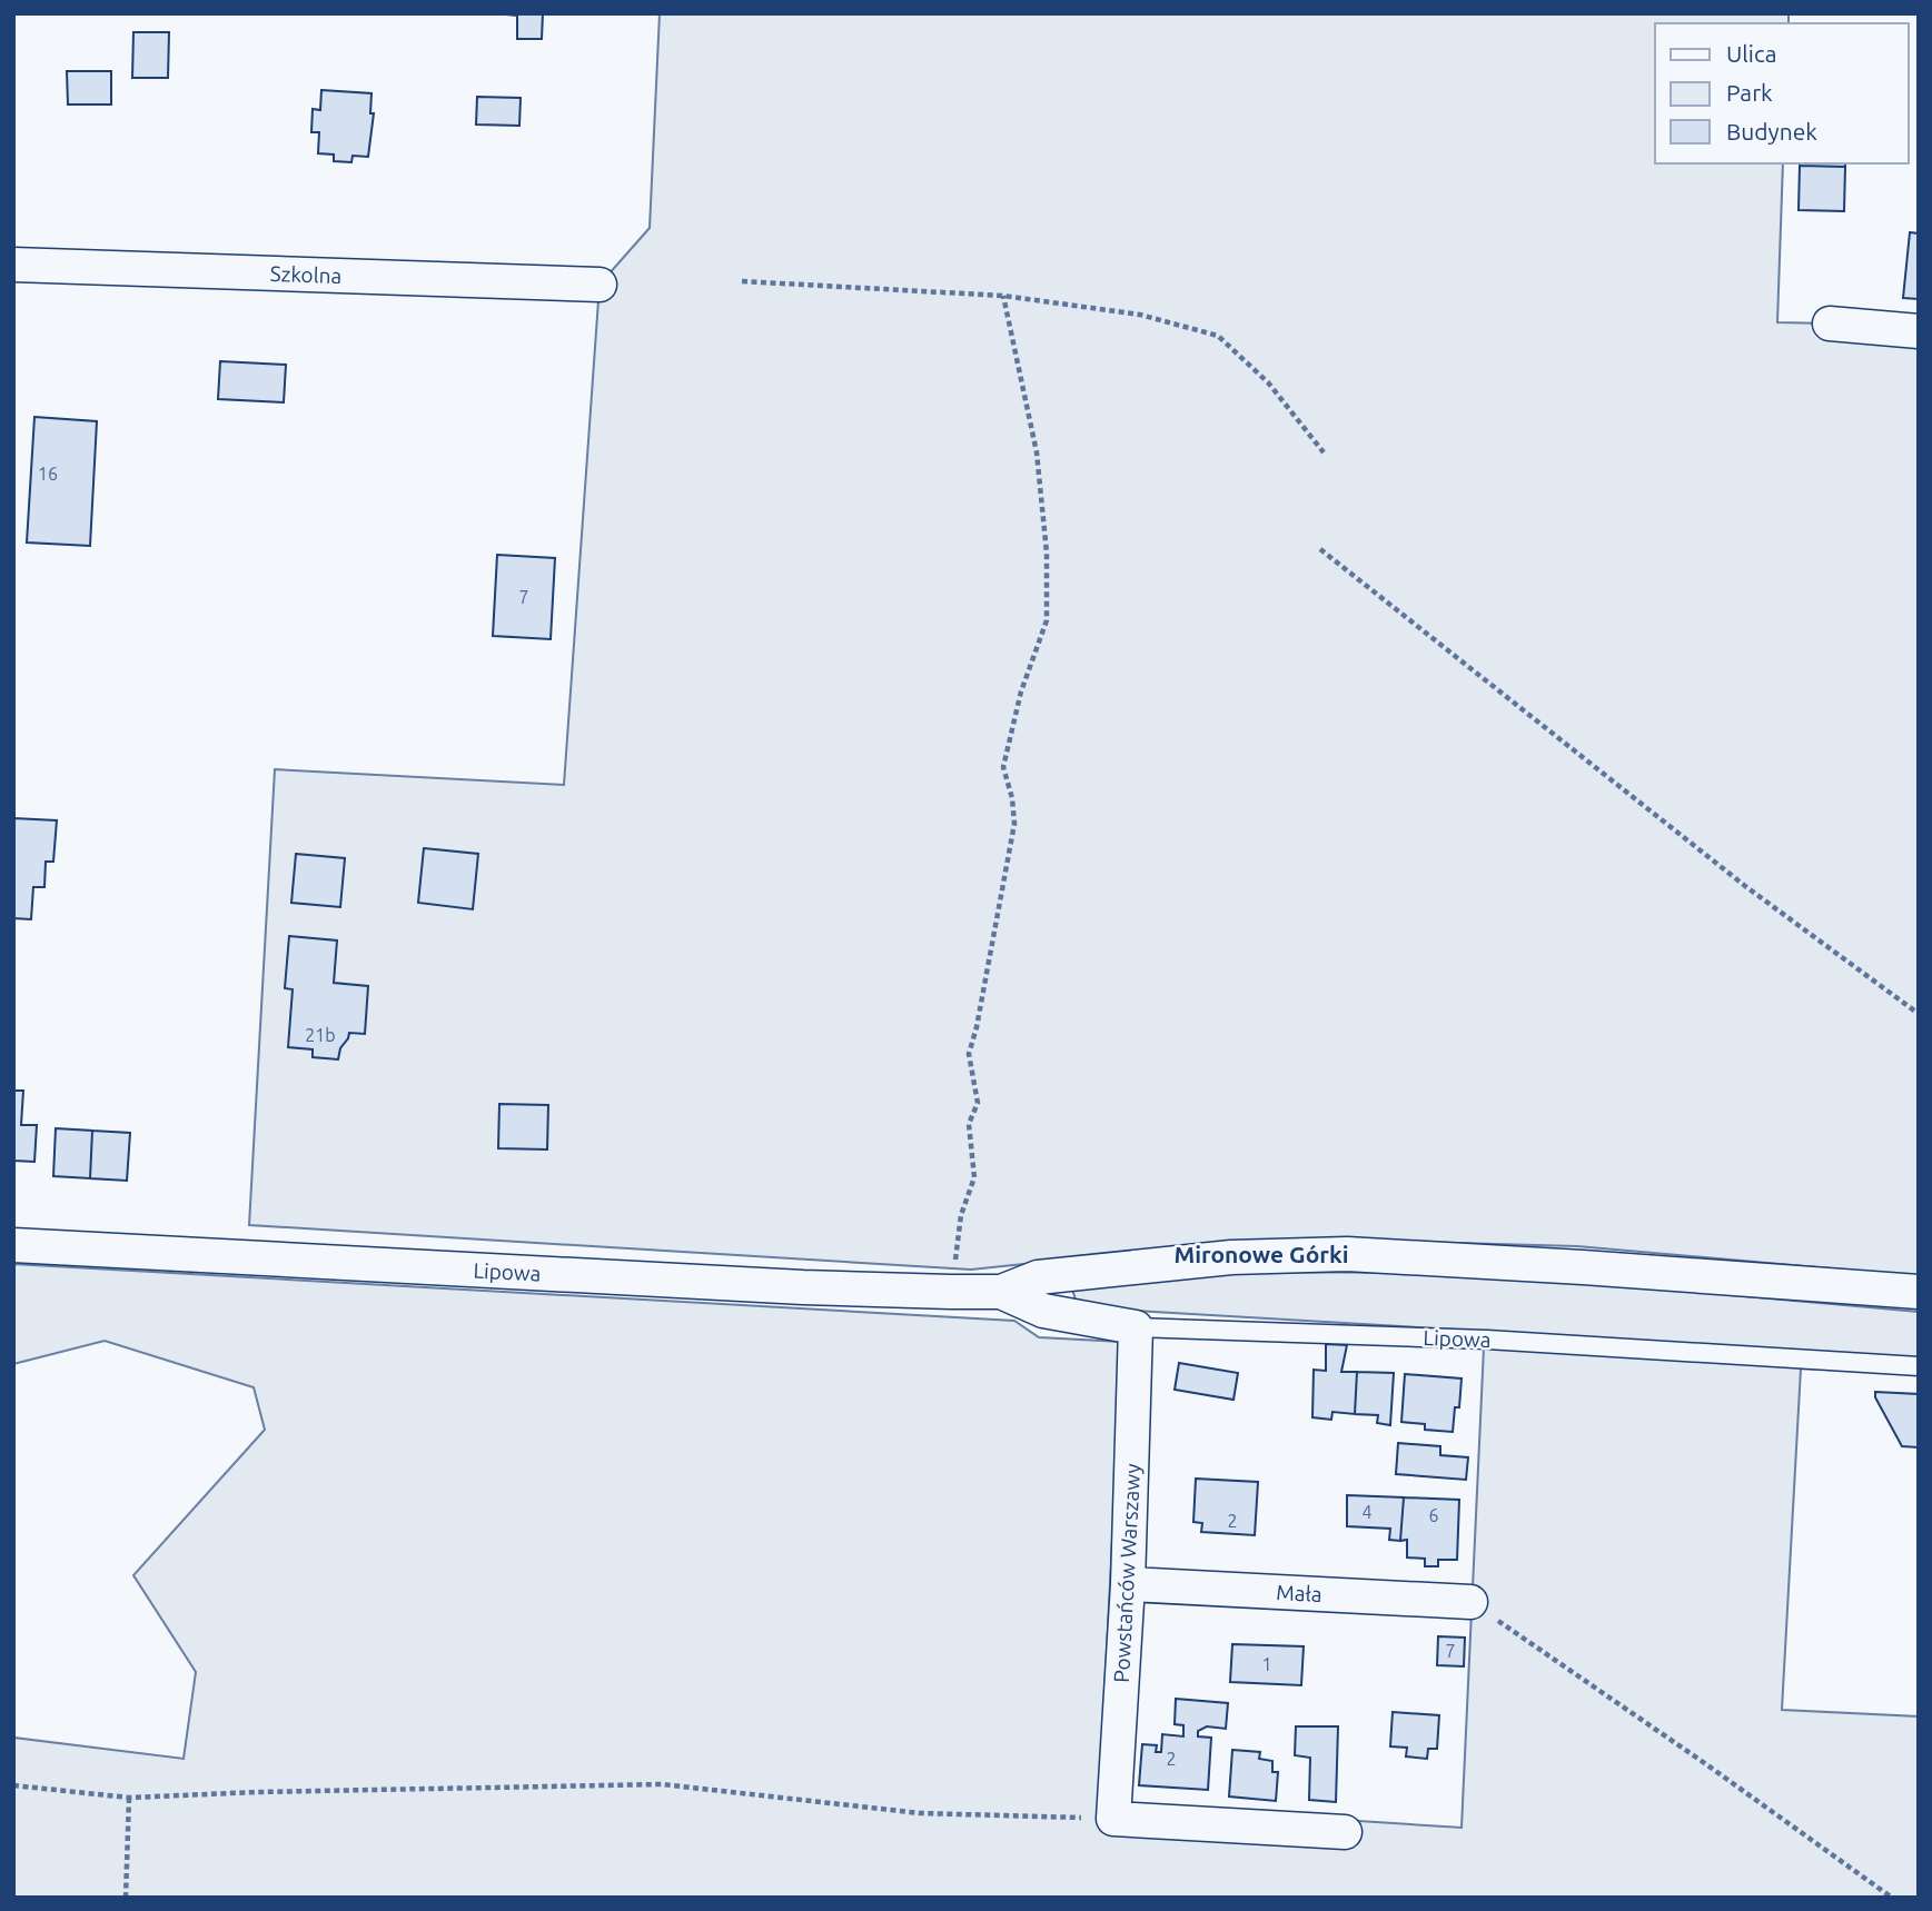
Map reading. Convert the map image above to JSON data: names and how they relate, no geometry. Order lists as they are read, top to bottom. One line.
{"streets":{"street":["Szkolna","Lipowa","Powstańców Warszawy","Mała"]},"crossings":[["Lipowa","Powstańców Warszawy"],["Powstańców Warszawy","Mała"]],"districts":["Mironowe Górki"],"house_numbers":["16","7","21b","4","6","2","7","1","2"],"legend":["Ulica","Park","Budynek"]}
